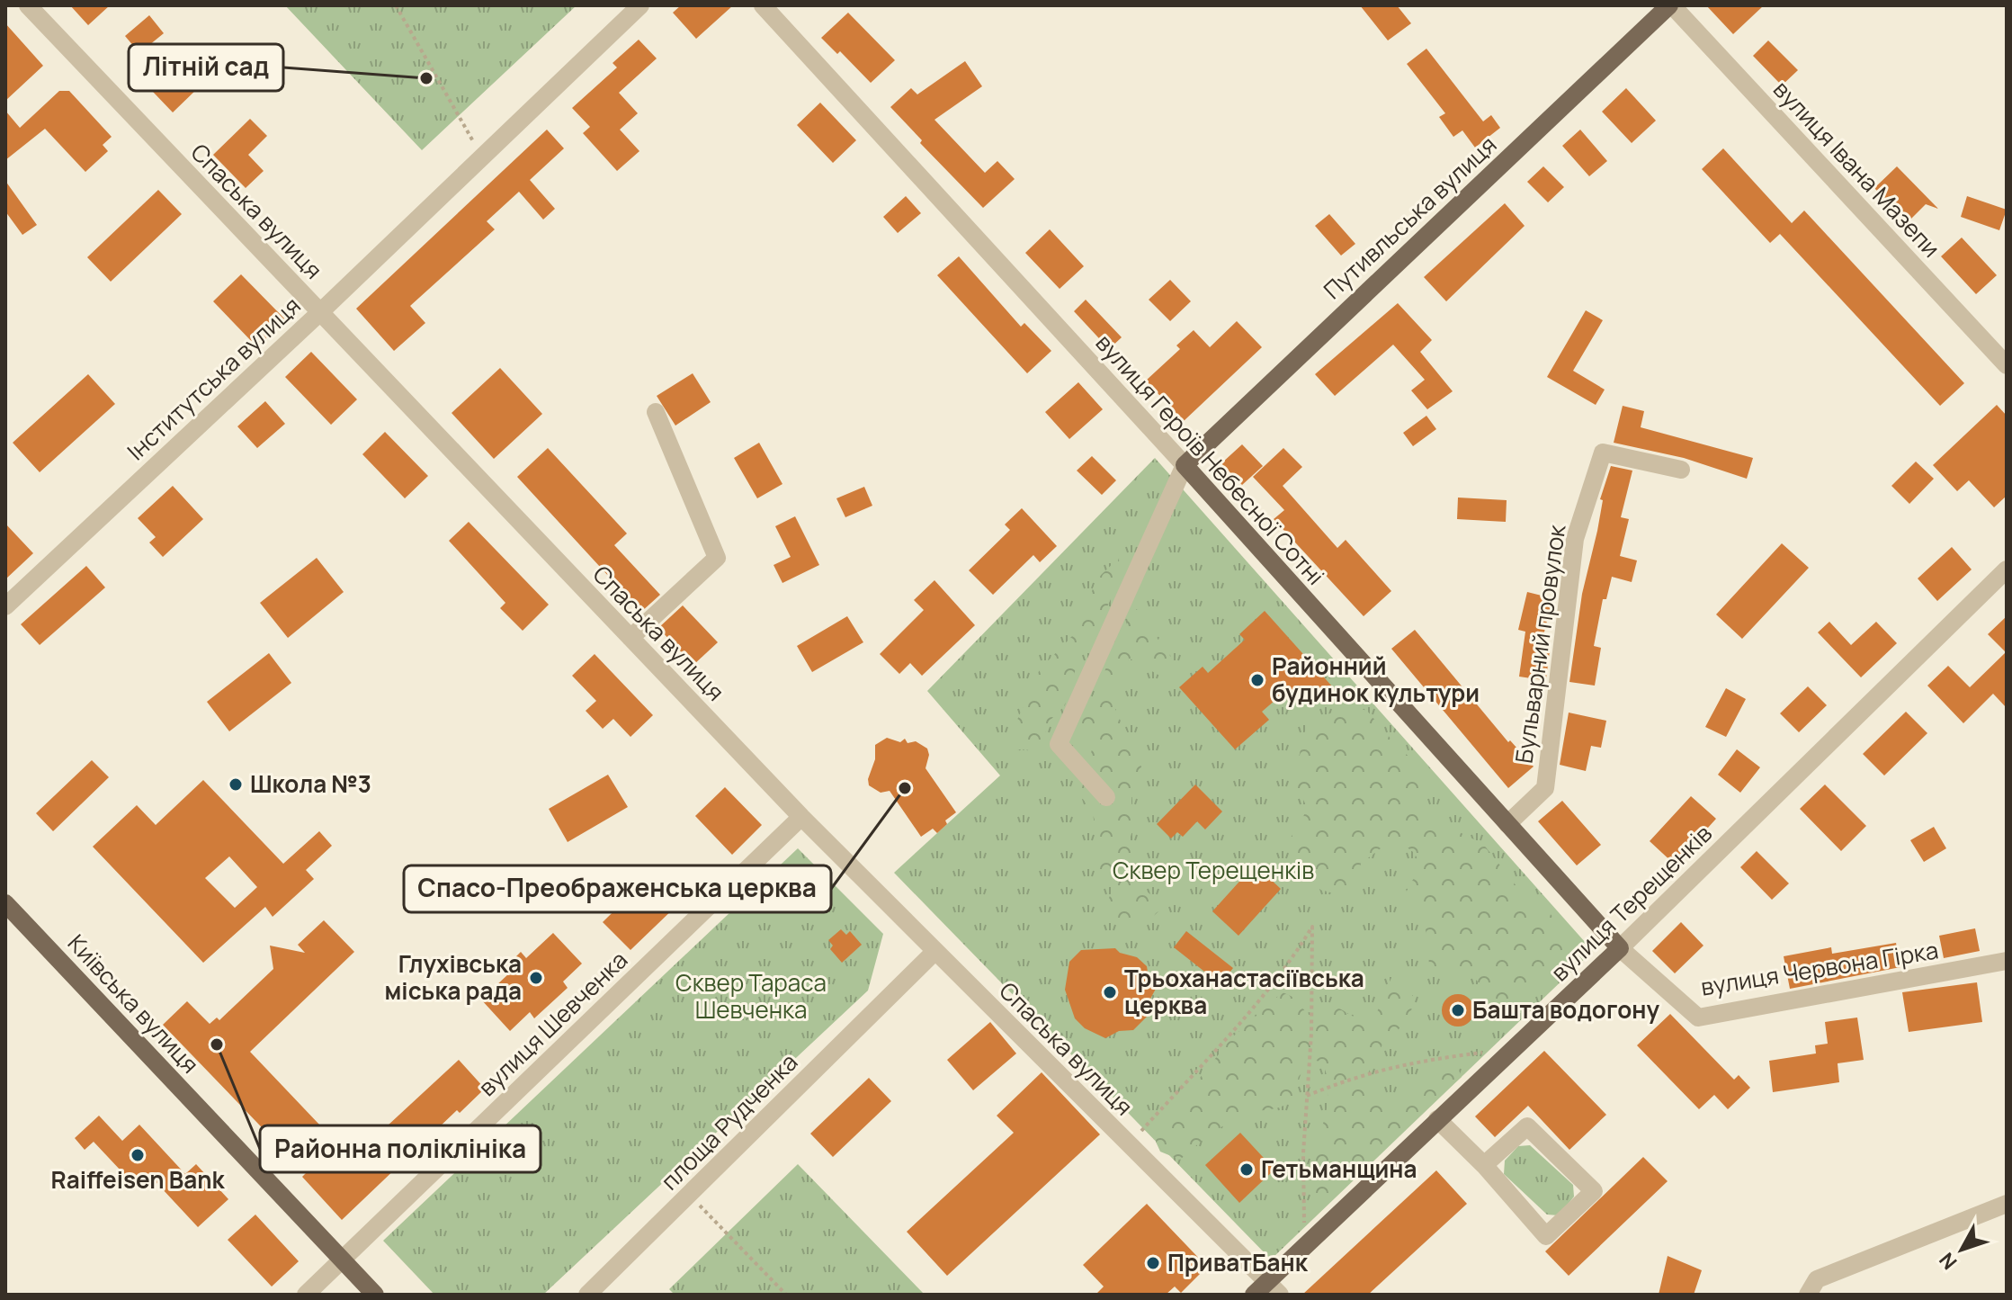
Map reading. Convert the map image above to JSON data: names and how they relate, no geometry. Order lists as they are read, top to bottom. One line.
{"streets":{"main road":["Путивльська вулиця","вулиця Героїв Небесної Сотні","вулиця Терещенків","Київська вулиця"],"street":["вулиця Івана Мазепи","Спаська вулиця","Інститутська вулиця","Бульварний провулок","вулиця Червона Гірка","вулиця Шевченка","площа Рудченка"]},"crossings":[["вулиця Івана Мазепи","Путивльська вулиця"],["Спаська вулиця","Інститутська вулиця"],["Спаська вулиця","вулиця Терещенків"],["Спаська вулиця","вулиця Шевченка"],["Спаська вулиця","площа Рудченка"],["Путивльська вулиця","вулиця Героїв Небесної Сотні"],["вулиця Героїв Небесної Сотні","Бульварний провулок"],["вулиця Героїв Небесної Сотні","вулиця Терещенків"],["вулиця Героїв Небесної Сотні","вулиця Червона Гірка"],["вулиця Терещенків","вулиця Червона Гірка"],["Київська вулиця","вулиця Шевченка"]],"parks":["Сквер Терещенків","Сквер Тараса Шевченка"],"places":["Літній сад","Районний будинок культури","Школа №3","Спасо-Преображенська церква","Глухівська міська рада","Трьоханастасіївська церква","Башта водогону","Районна поліклініка","Raiffeisen Bank","Гетьманщина","ПриватБанк"],"north":"bottom left"}
